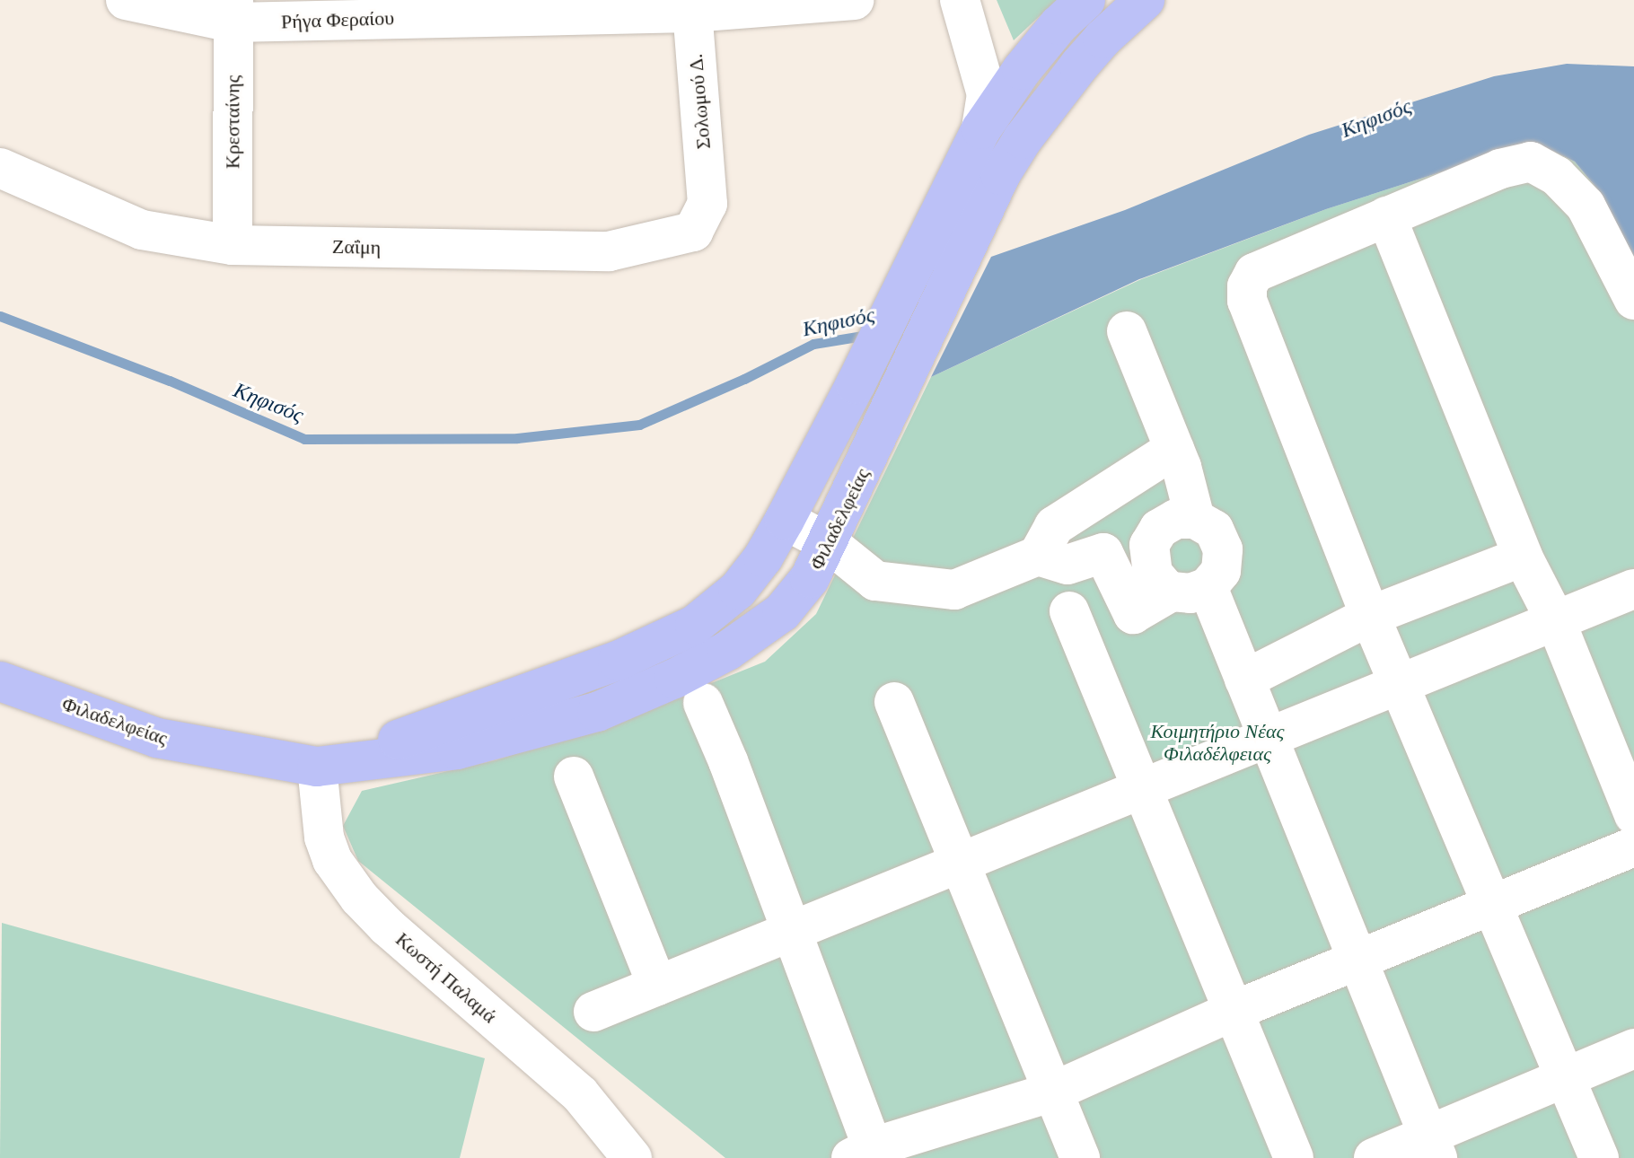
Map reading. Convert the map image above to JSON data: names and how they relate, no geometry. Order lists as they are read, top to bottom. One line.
{"streets":{"main road":["Φιλαδελφείας"],"street":["Ρήγα Φεραίου","Σολωμού Δ.","Κρεσταίνης","Ζαΐμη","Κωστή Παλαμά"]},"crossings":[["Ρήγα Φεραίου","Σολωμού Δ."],["Ρήγα Φεραίου","Κρεσταίνης"],["Σολωμού Δ.","Ζαΐμη"],["Κρεσταίνης","Ζαΐμη"],["Φιλαδελφείας","Κωστή Παλαμά"]],"water":["Κηφισός"],"parks":["Κοιμητήριο Νέας Φιλαδέλφειας"]}
